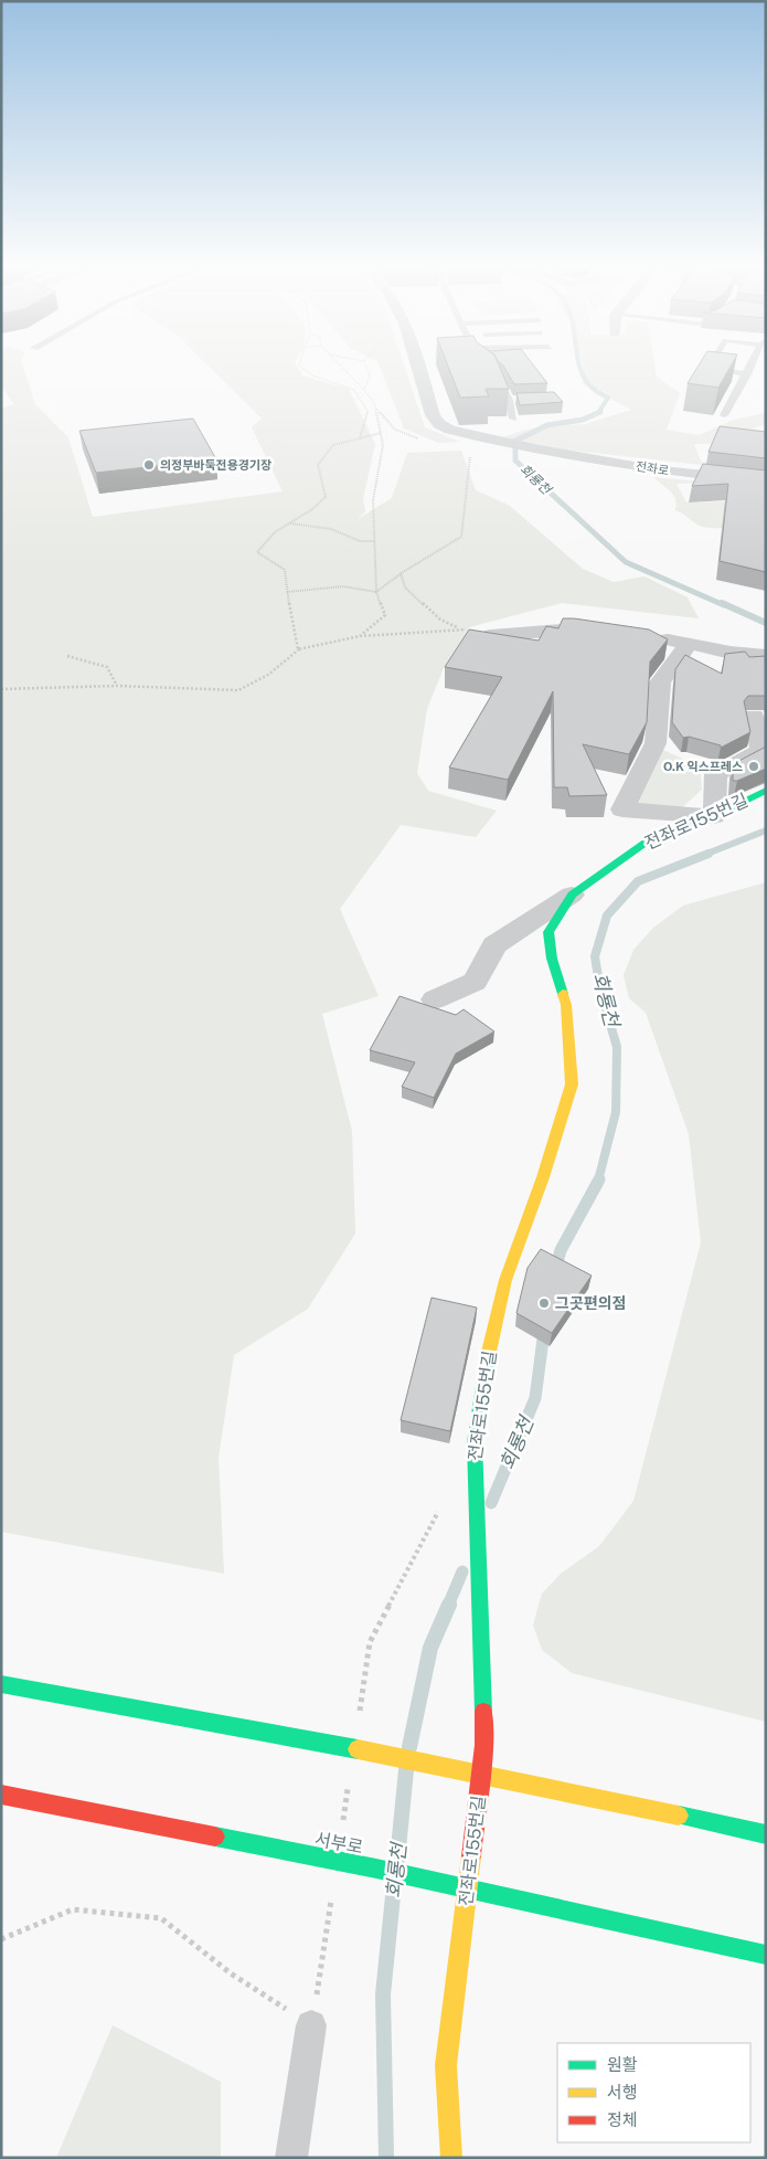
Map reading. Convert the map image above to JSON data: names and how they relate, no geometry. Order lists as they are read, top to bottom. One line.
{"streets":{"main road":["전좌로155번길","서부로"],"street":["전좌로"]},"water":["회룡천"],"places":["의정부바둑전용경기장","O.K 익스프레스","그곳편의점"],"legend":["원활","서행","정체"]}
